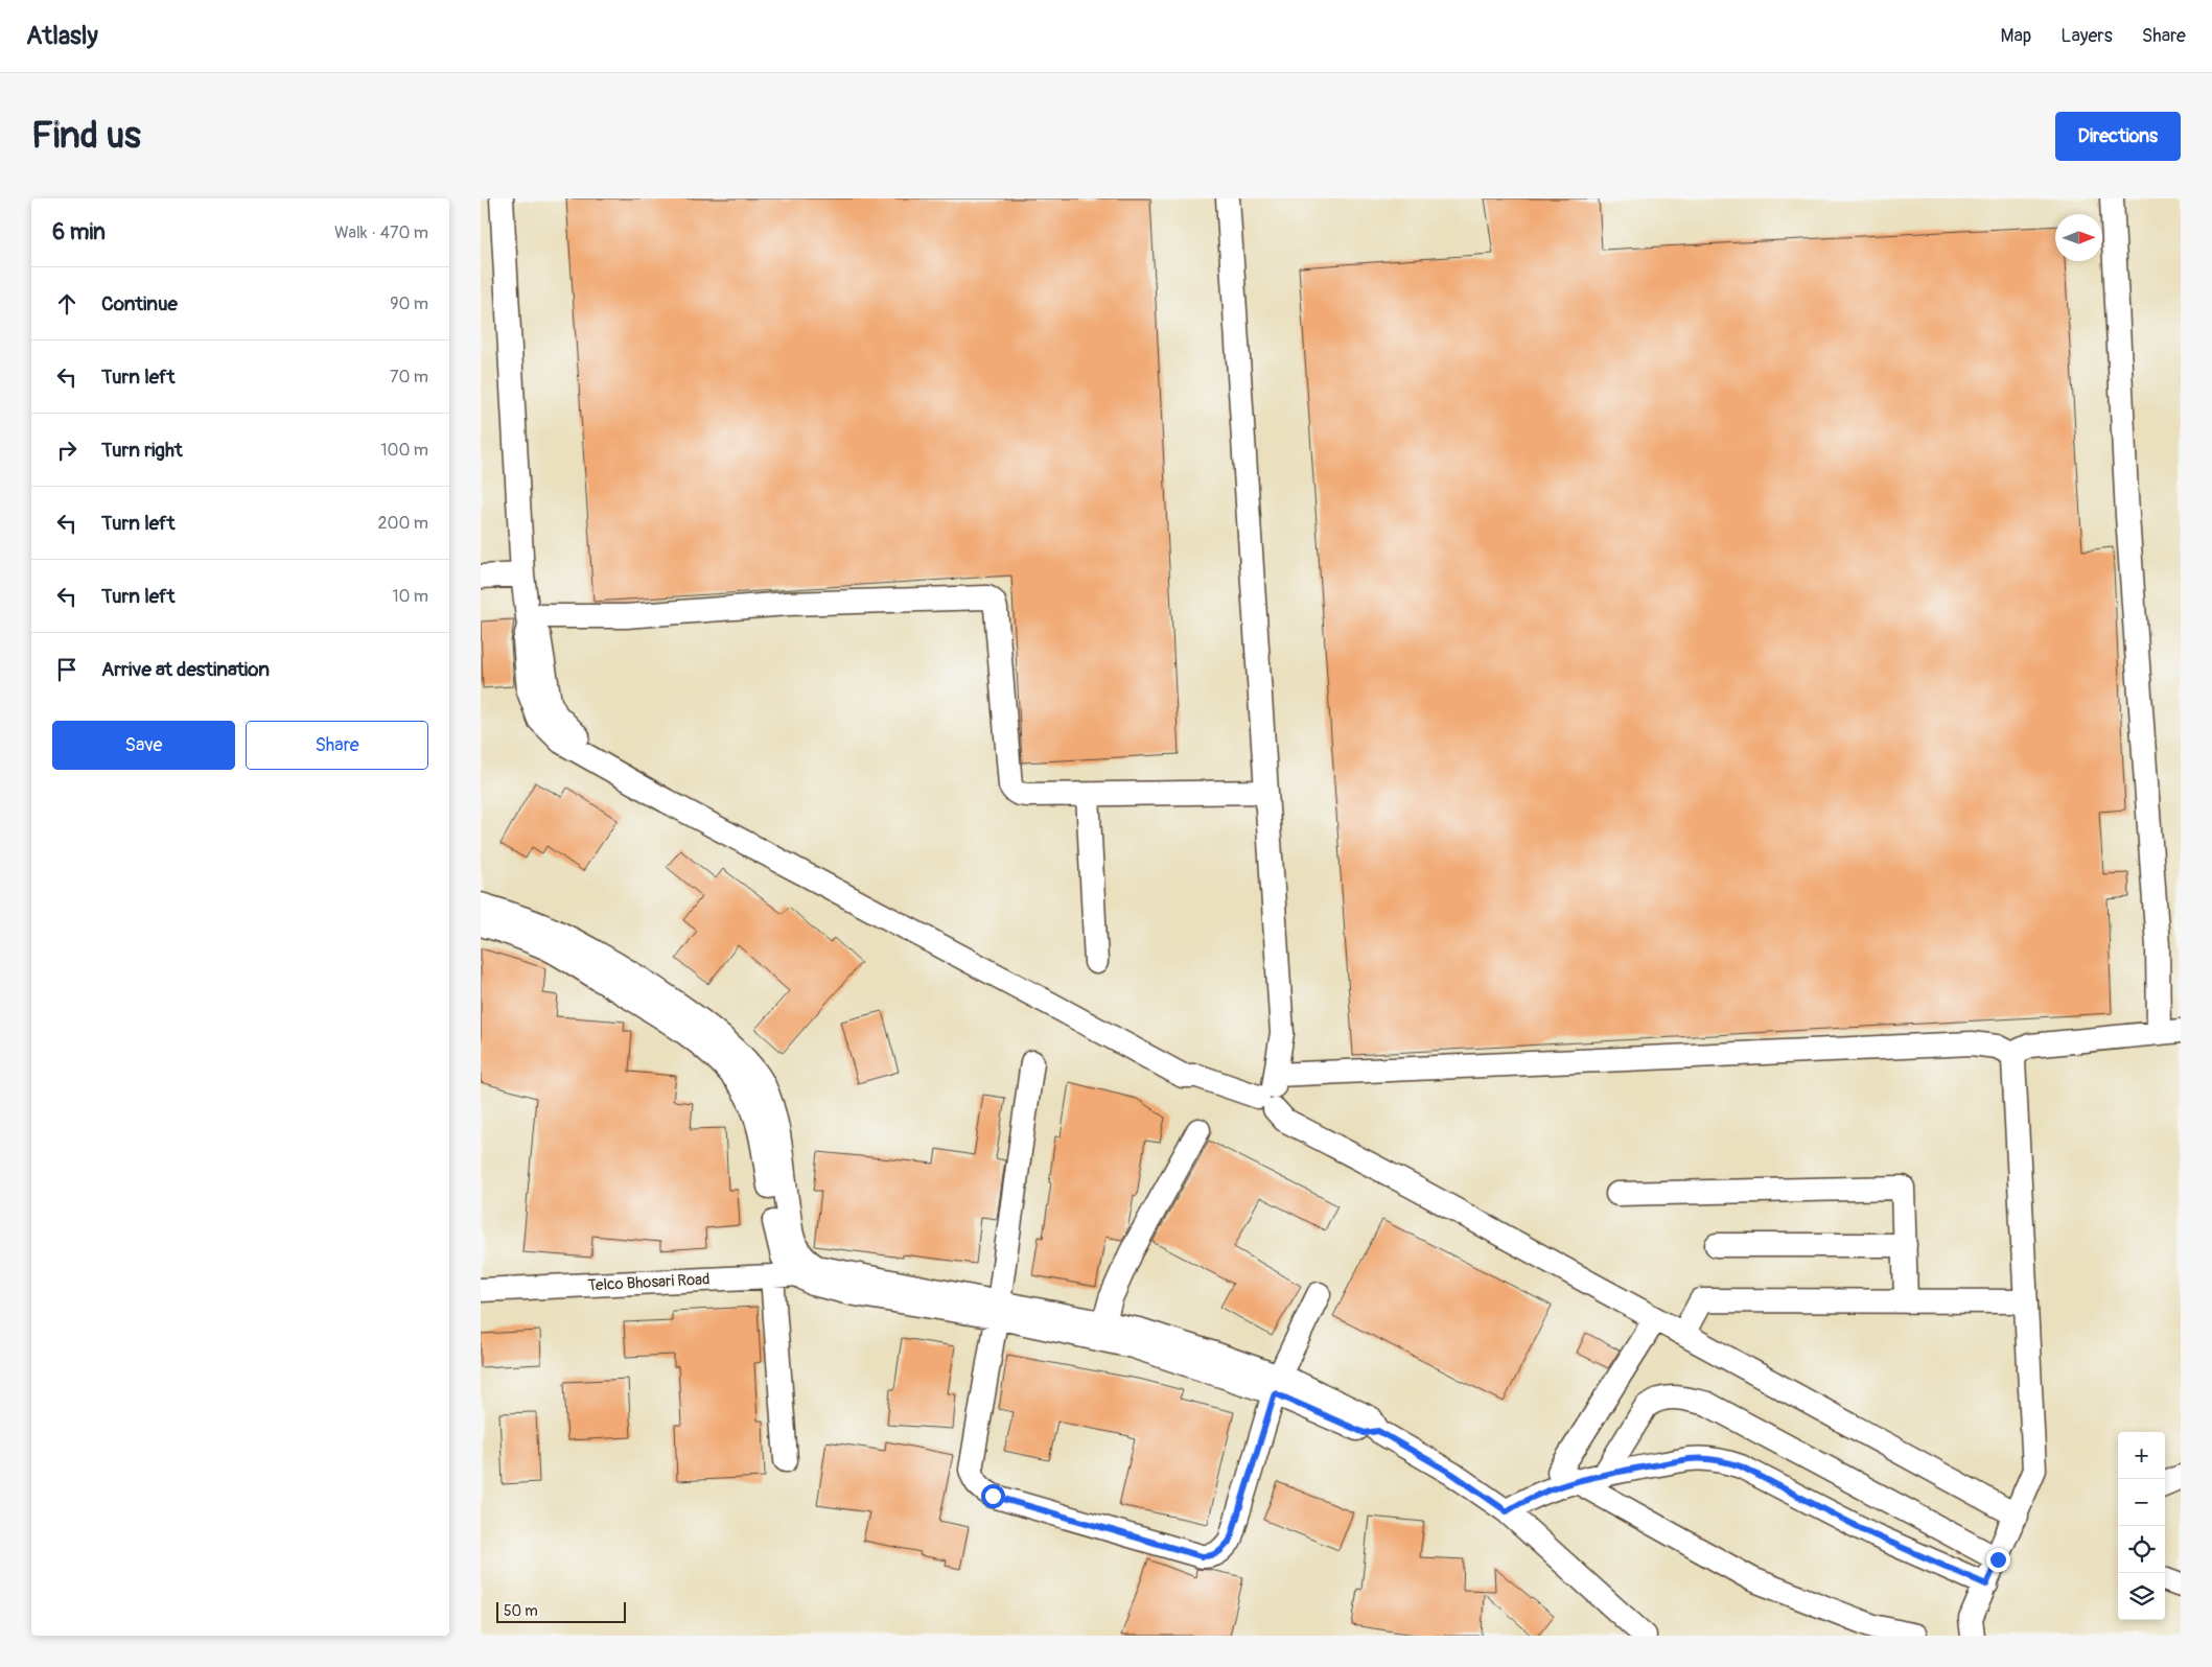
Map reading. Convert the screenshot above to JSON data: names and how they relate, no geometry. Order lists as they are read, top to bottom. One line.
{"streets":{"street":["Telco Bhosari Road"]},"scale_bar":"50 m","north":"right","page":{"header":"Atlasly","nav":["Map","Layers","Share"],"buttons":["Directions",["Save","Share"]],"title":"Find us","heading":["6 min","Walk · 470 m"],"list":[["Continue","90 m"],["Turn left","70 m"],["Turn right","100 m"],["Turn left","200 m"],["Turn left","10 m"],"Arrive at destination"],"map_buttons":["+","−"],"scale":"50 m"}}
